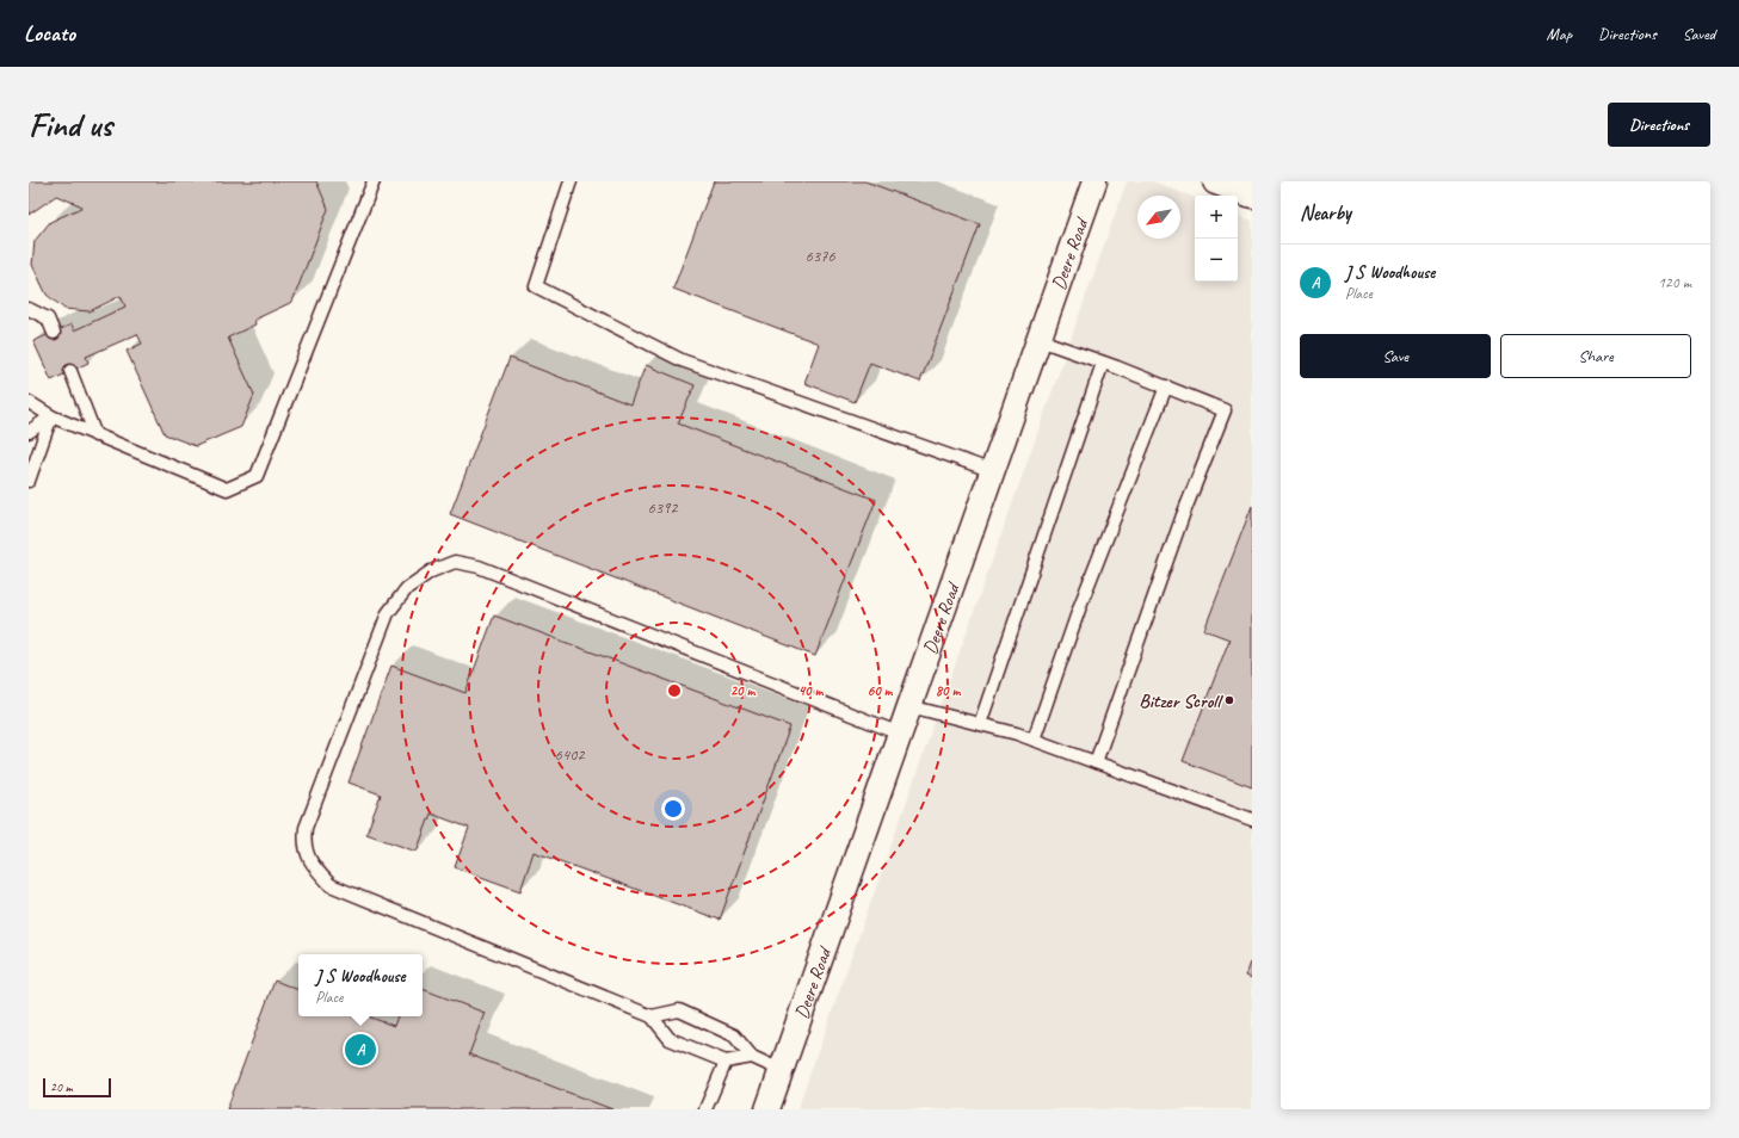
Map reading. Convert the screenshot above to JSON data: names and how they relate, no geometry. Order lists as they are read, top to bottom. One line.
{"streets":{"street":["Deere Road"]},"places":["Bitzer Scroll"],"house_numbers":["6376","6392","6402"],"scale_bar":"20 m","north":"bottom left","page":{"header":"Locato","nav":["Map","Directions","Saved"],"buttons":["Directions",["Save","Share"]],"title":"Find us","heading":"Nearby","map_buttons":["+","−"],"list":[{"mark":"A","name":"J S Woodhouse","note":"Place","value":"120 m"}],"popup":["J S Woodhouse","Place"],"pins":"A","scale":"20 m"},"rings":["20 m","40 m","60 m","80 m"]}
